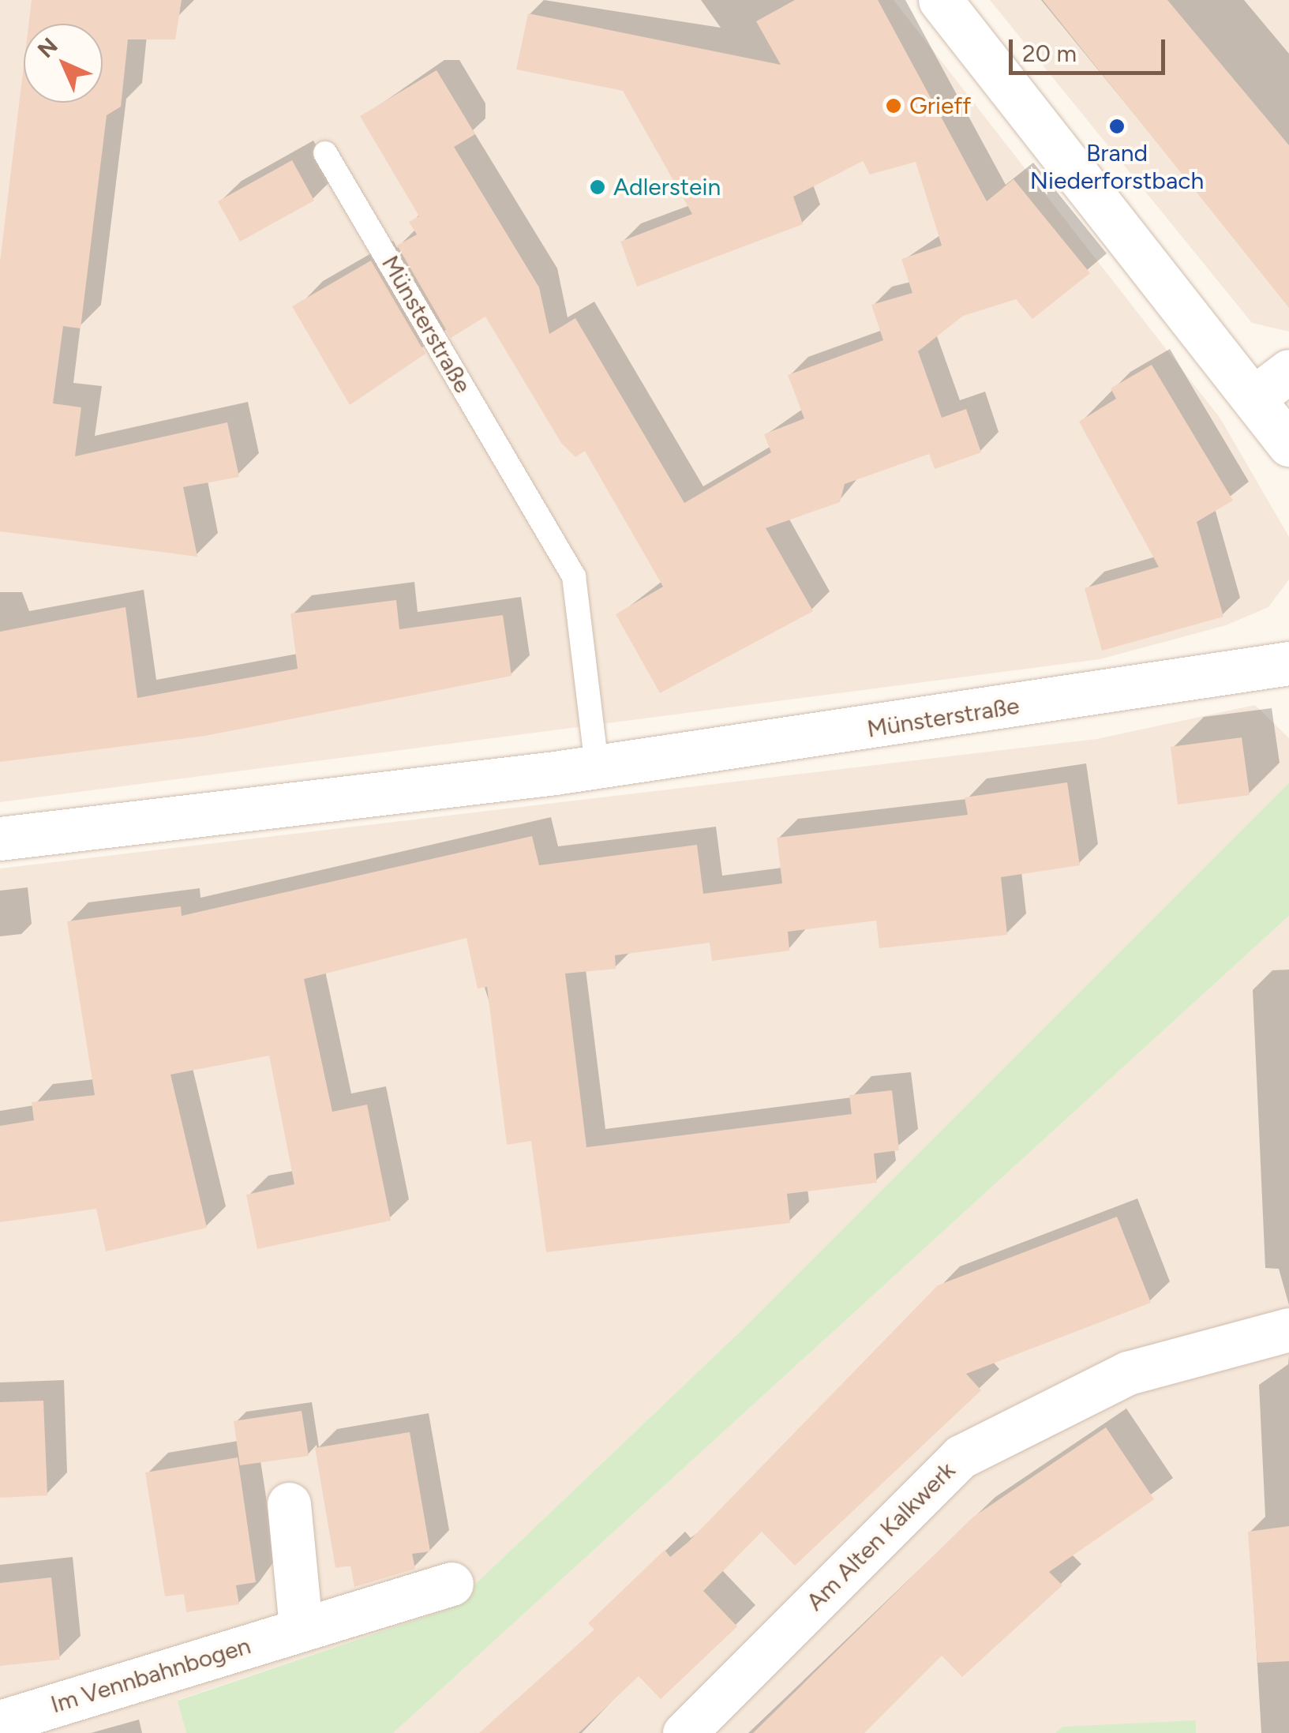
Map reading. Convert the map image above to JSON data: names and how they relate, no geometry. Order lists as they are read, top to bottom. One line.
{"streets":{"street":["Münsterstraße","Am Alten Kalkwerk","Im Vennbahnbogen"]},"places":["Grieff","Brand Niederforstbach","Adlerstein"],"scale_bar":"20 m","north":"top left"}
